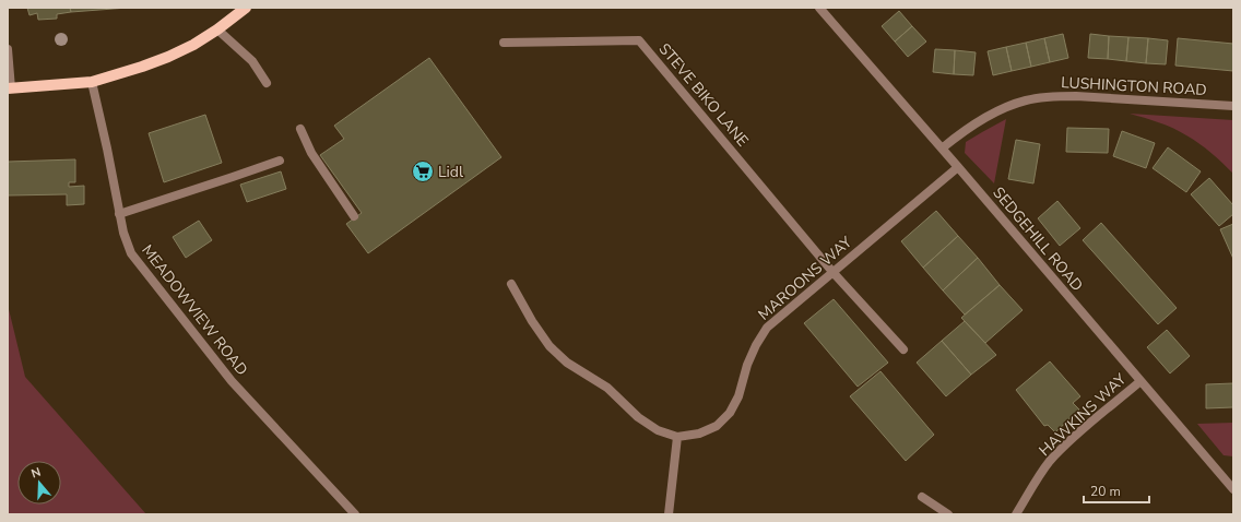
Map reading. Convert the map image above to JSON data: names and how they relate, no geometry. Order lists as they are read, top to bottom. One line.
{"streets":{"street":["LUSHINGTON ROAD","STEVE BIKO LANE","SEDGEHILL ROAD","MAROONS WAY","MEADOWVIEW ROAD","HAWKINS WAY"]},"crossings":[["LUSHINGTON ROAD","SEDGEHILL ROAD"],["STEVE BIKO LANE","MAROONS WAY"],["SEDGEHILL ROAD","MAROONS WAY"],["SEDGEHILL ROAD","HAWKINS WAY"]],"places":{"supermarket":["Lidl"]},"scale_bar":"20 m","north":"top"}
